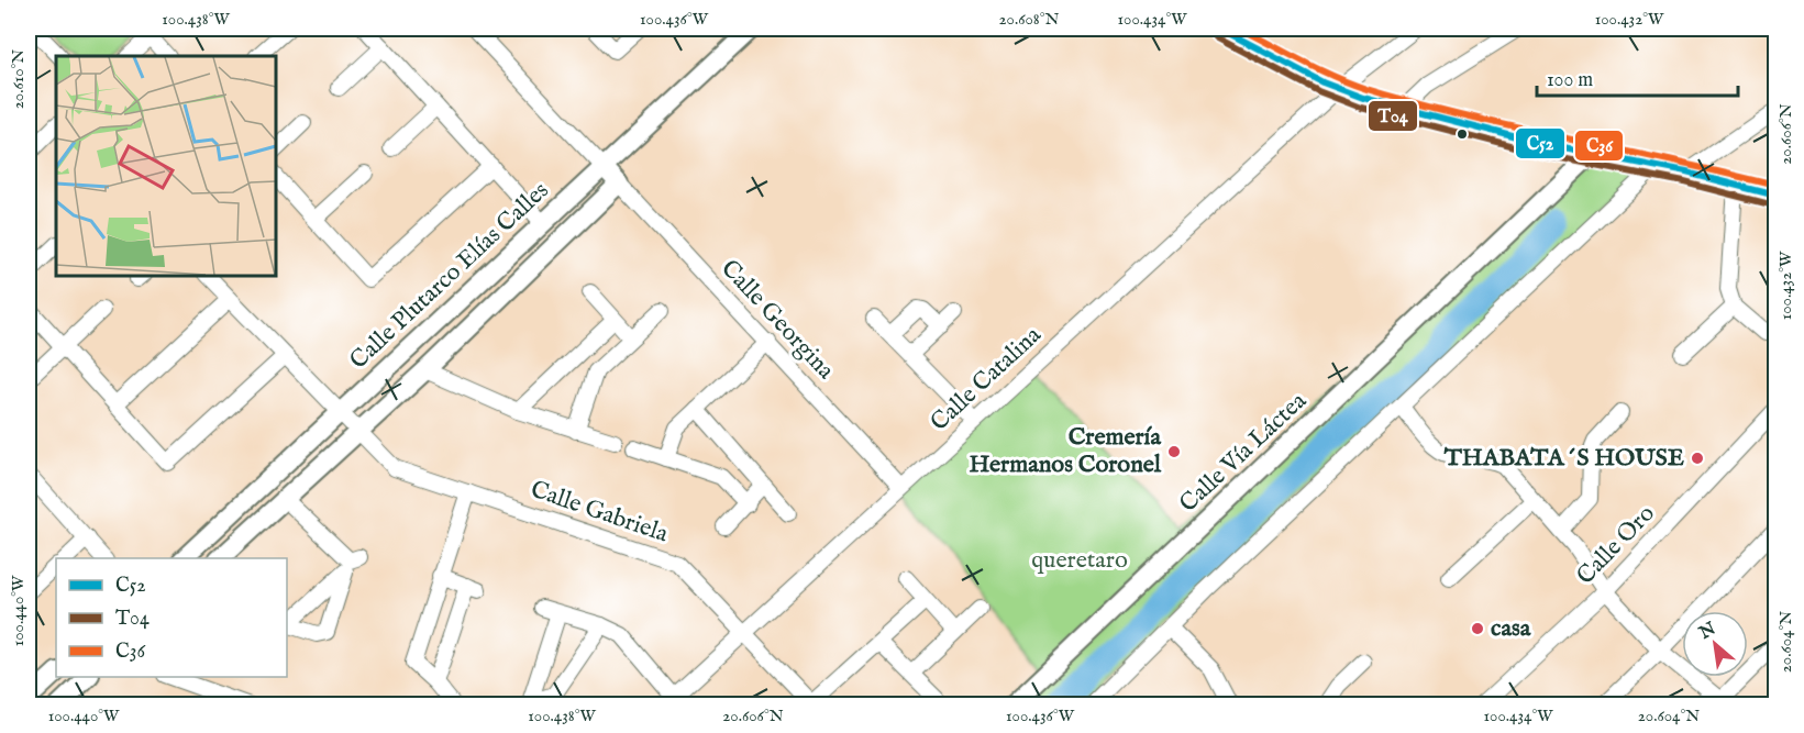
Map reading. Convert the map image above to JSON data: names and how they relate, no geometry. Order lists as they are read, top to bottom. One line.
{"streets":{"street":["Calle Plutarco Elías Calles","Calle Georgina","Calle Catalina","Calle Vía Láctea","Calle Gabriela","Calle Oro"]},"crossings":[["Calle Plutarco Elías Calles","Calle Georgina"],["Calle Plutarco Elías Calles","Calle Gabriela"],["Calle Georgina","Calle Catalina"],["Calle Catalina","Calle Gabriela"]],"parks":["queretaro"],"places":["Cremería Hermanos Coronel","THABATA´S HOUSE","casa"],"lines":["transit line C52","transit line C36","transit line T04"],"legend":["C52","T04","C36"],"scale_bar":"100 m","north":"top left","coordinates":["100.438°W","100.436°W","20.608°N","100.434°W","100.432°W","20.610°N","20.606°N","100.440°W","20.604°N"]}
